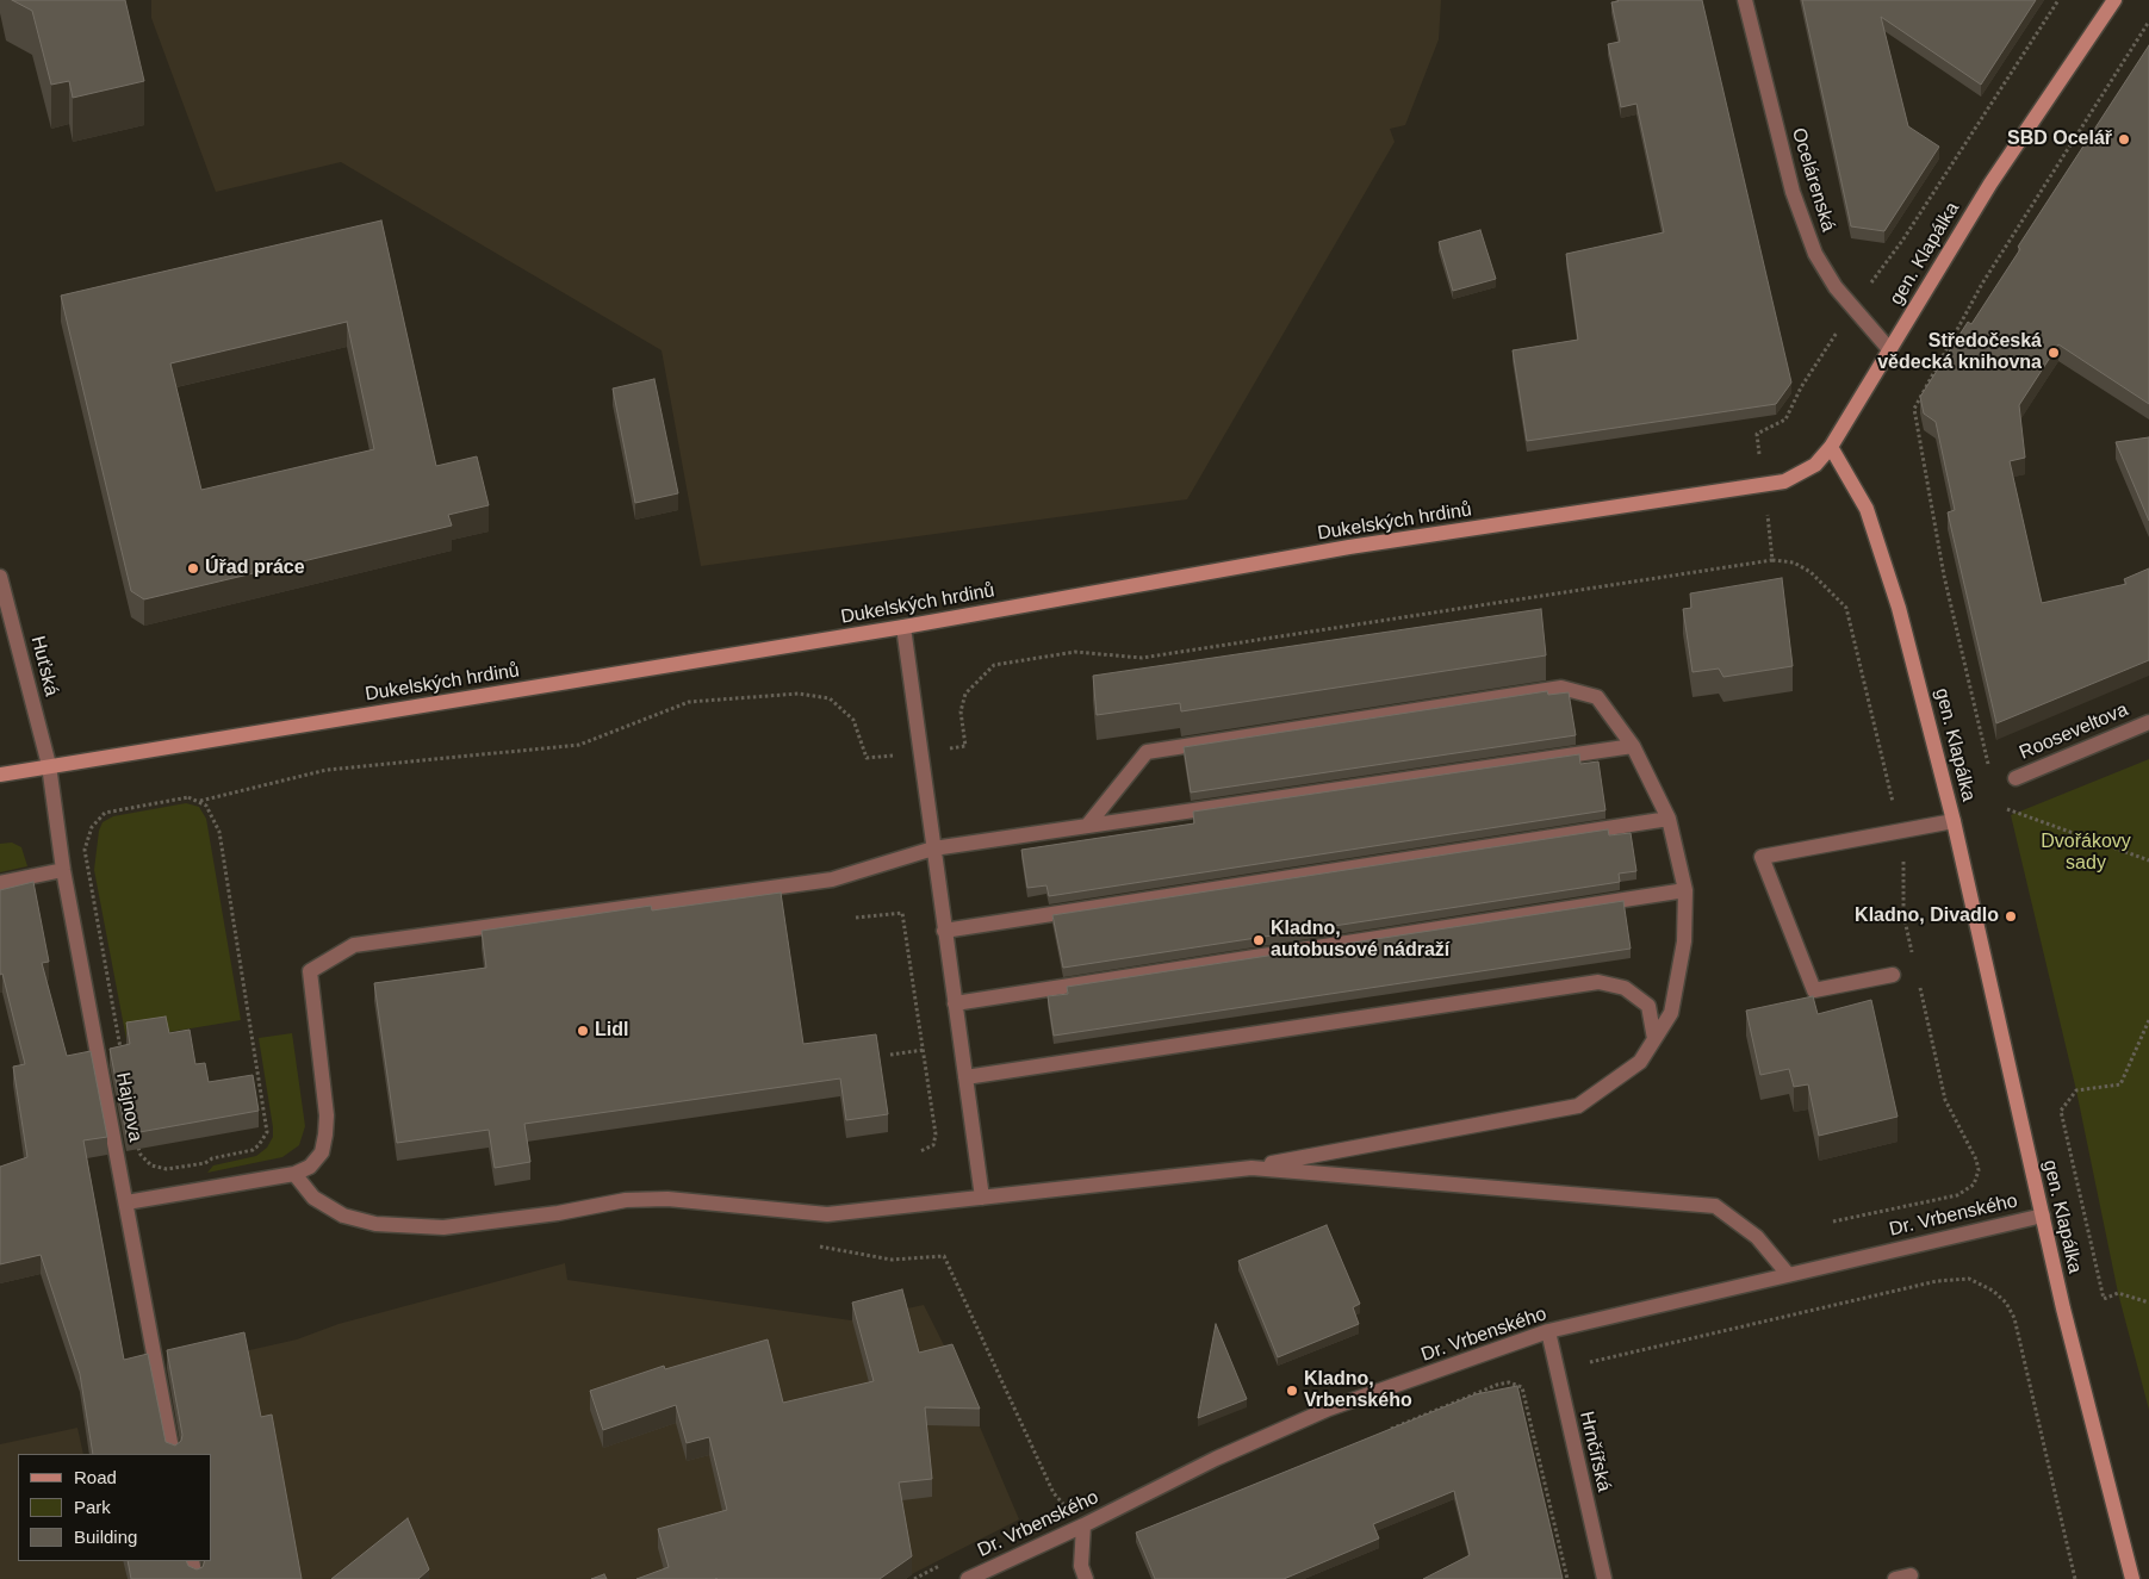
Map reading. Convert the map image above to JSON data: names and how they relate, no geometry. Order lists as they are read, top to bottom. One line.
{"streets":{"main road":["gen. Klapálka","Dukelských hrdinů"],"street":["Ocelárenská","Huťská","Rooseveltova","Hajnova","Dr. Vrbenského","Hrnčířská"]},"crossings":[["Ocelárenská","gen. Klapálka"],["gen. Klapálka","Dukelských hrdinů"],["gen. Klapálka","Dr. Vrbenského"],["Dukelských hrdinů","Huťská"],["Dukelských hrdinů","Hajnova"],["Huťská","Hajnova"],["Dr. Vrbenského","Hrnčířská"]],"parks":["Dvořákovy sady"],"places":["SBD Ocelář","Středočeská vědecká knihovna","Úřad práce","Kladno, Divadlo","Kladno, autobusové nádraží","Lidl","Kladno, Vrbenského"],"legend":["Road","Park","Building"]}
